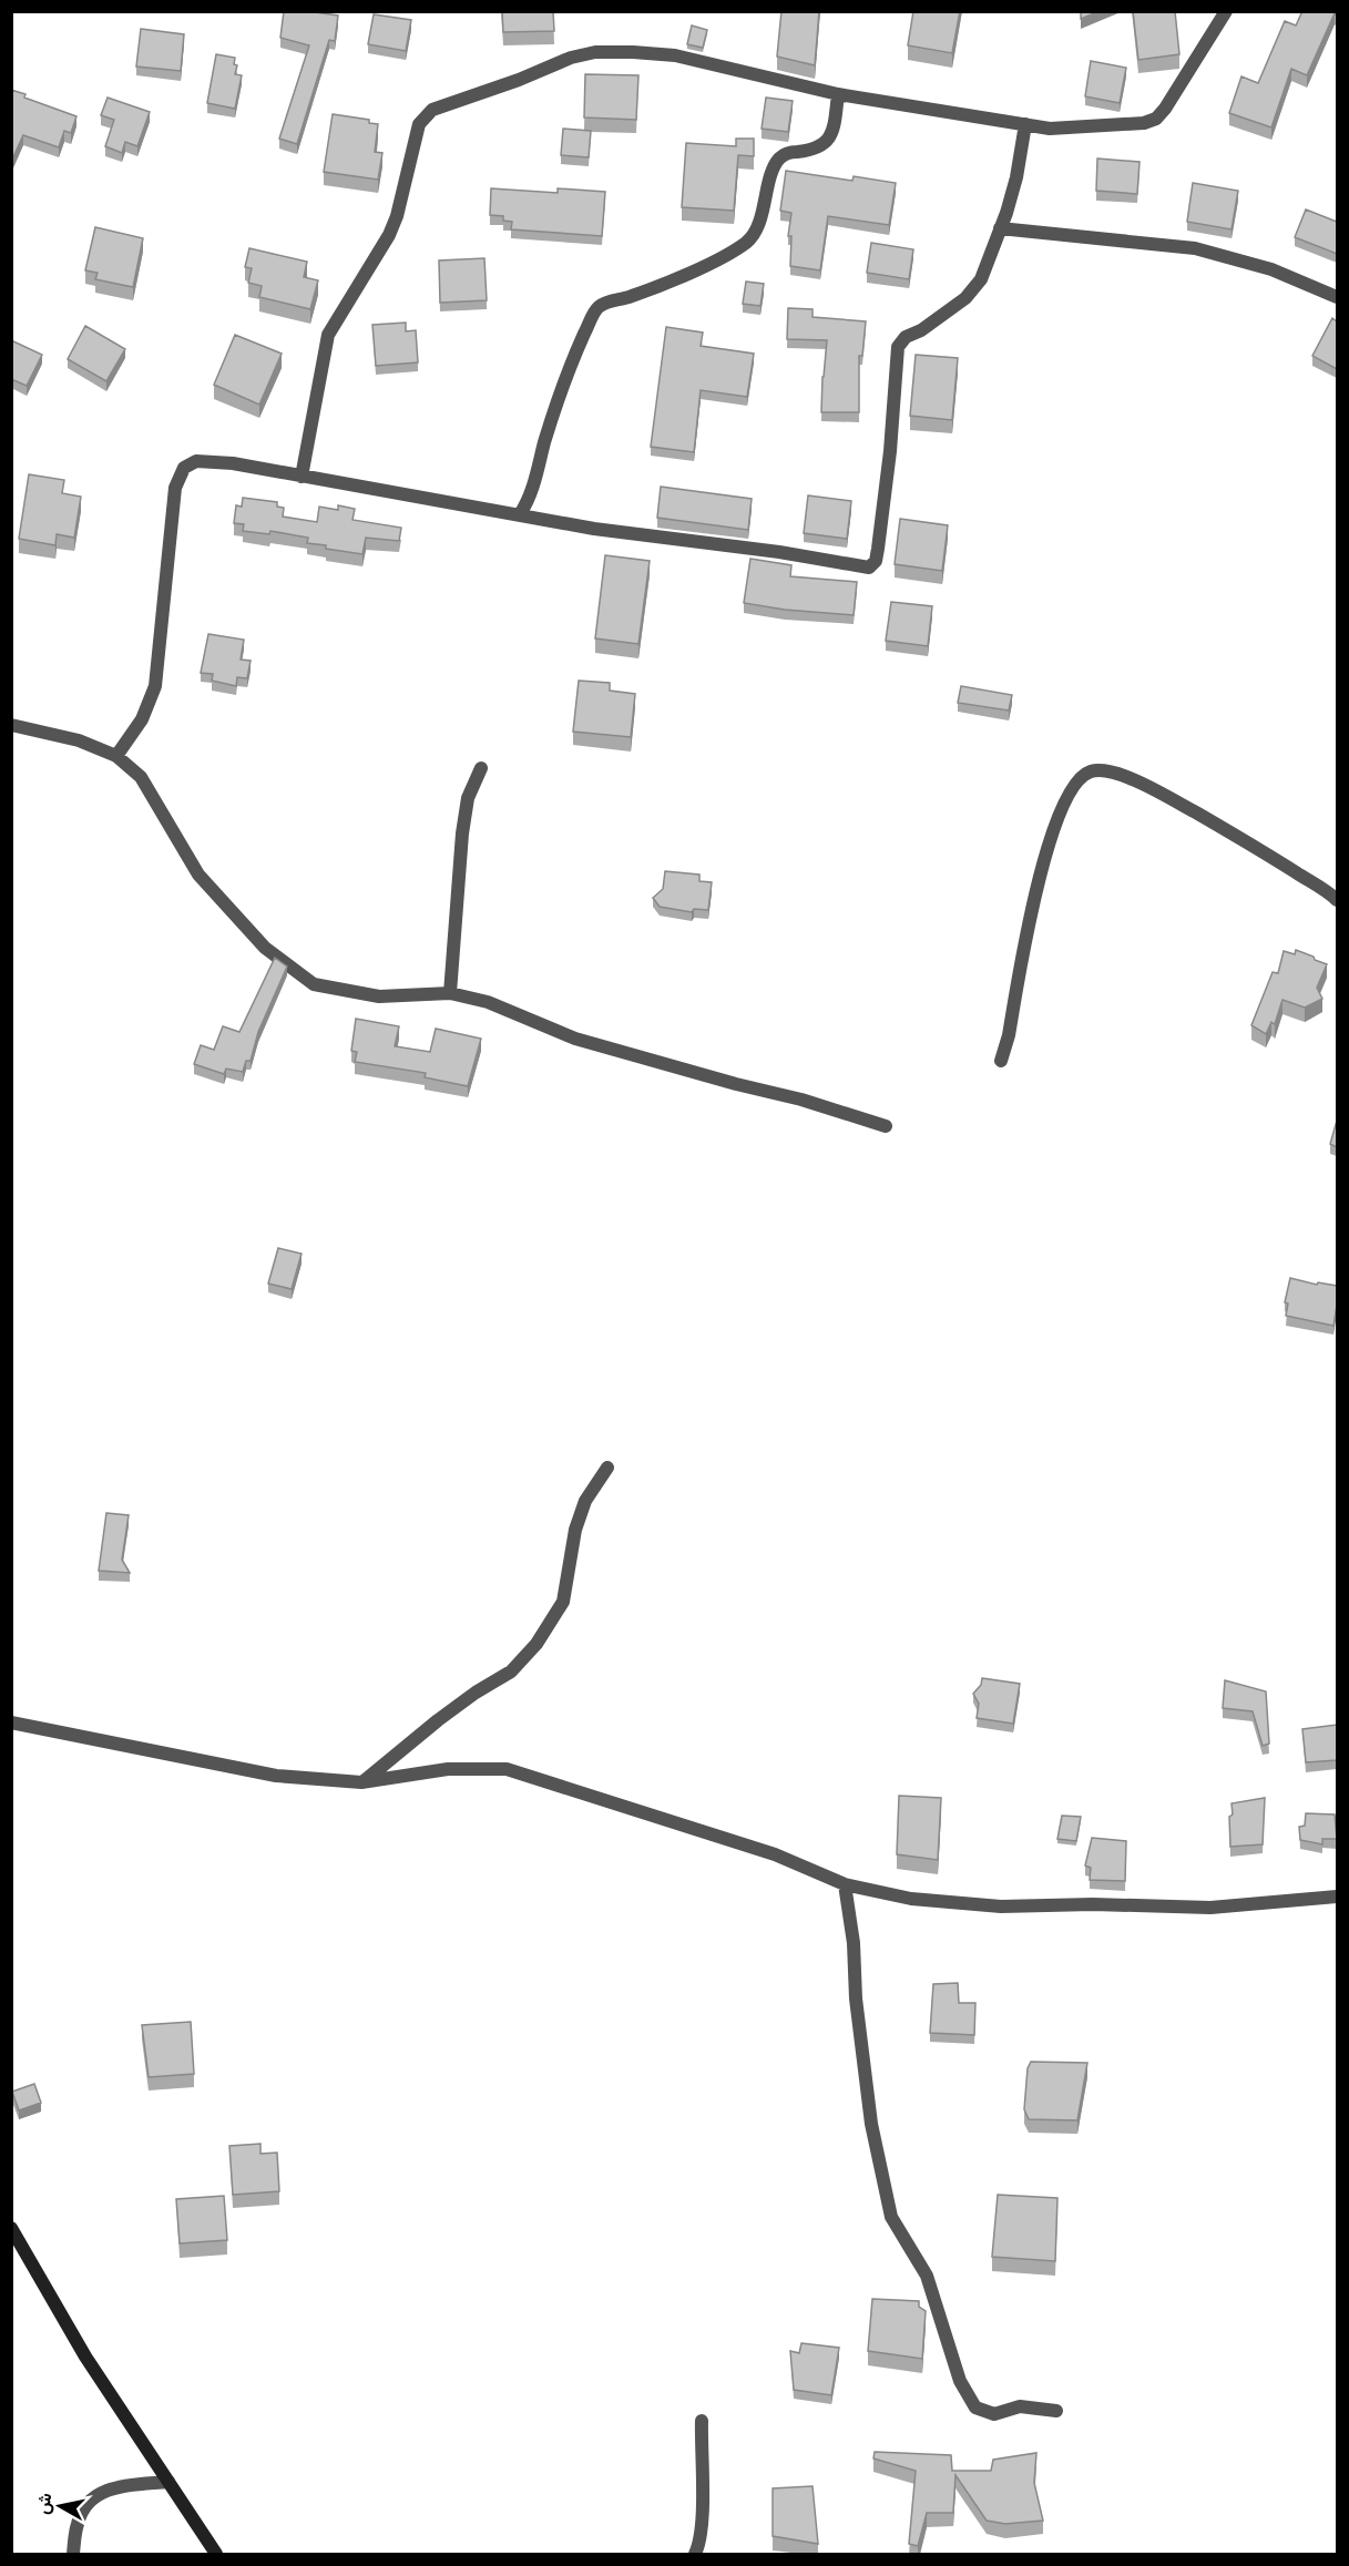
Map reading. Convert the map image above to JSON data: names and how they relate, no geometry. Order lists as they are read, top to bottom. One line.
{"north":"left"}
